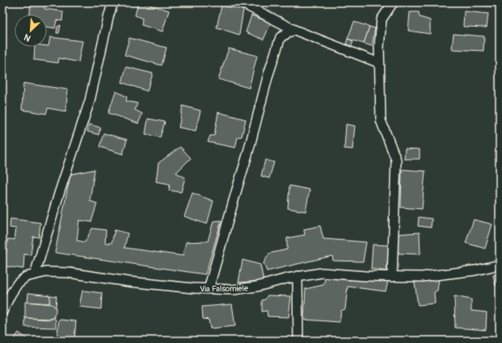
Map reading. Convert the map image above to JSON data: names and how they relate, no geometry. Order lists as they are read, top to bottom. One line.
{"streets":{"street":["Via Falsomiele"]},"north":"bottom left"}
